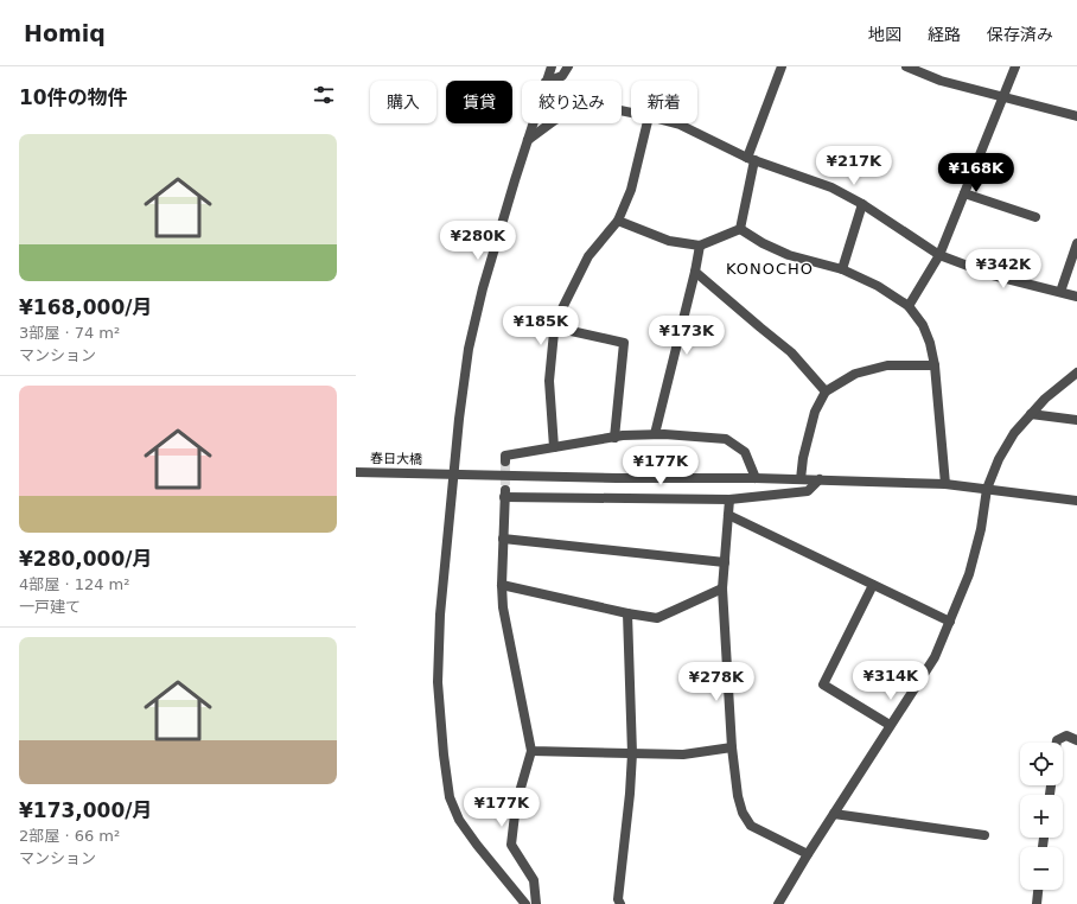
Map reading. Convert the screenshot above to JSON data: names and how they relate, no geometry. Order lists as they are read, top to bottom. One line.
{"streets":{"street":["春日大橋"]},"districts":["KONOCHO"],"page":{"header":"Homiq","nav":["地図","経路","保存済み"],"heading":"10件の物件","chip":["購入","賃貸","絞り込み","新着"],"list":[{"name":"¥168,000/月","note":"3部屋 · 74 m² · マンション"},{"name":"¥280,000/月","note":"4部屋 · 124 m² · 一戸建て"},{"name":"¥173,000/月","note":"2部屋 · 66 m² · マンション"}],"price":["¥217K","¥168K","¥280K","¥342K","¥185K","¥173K","¥177K","¥314K","¥278K","¥177K"],"map_buttons":["+","−"]}}
